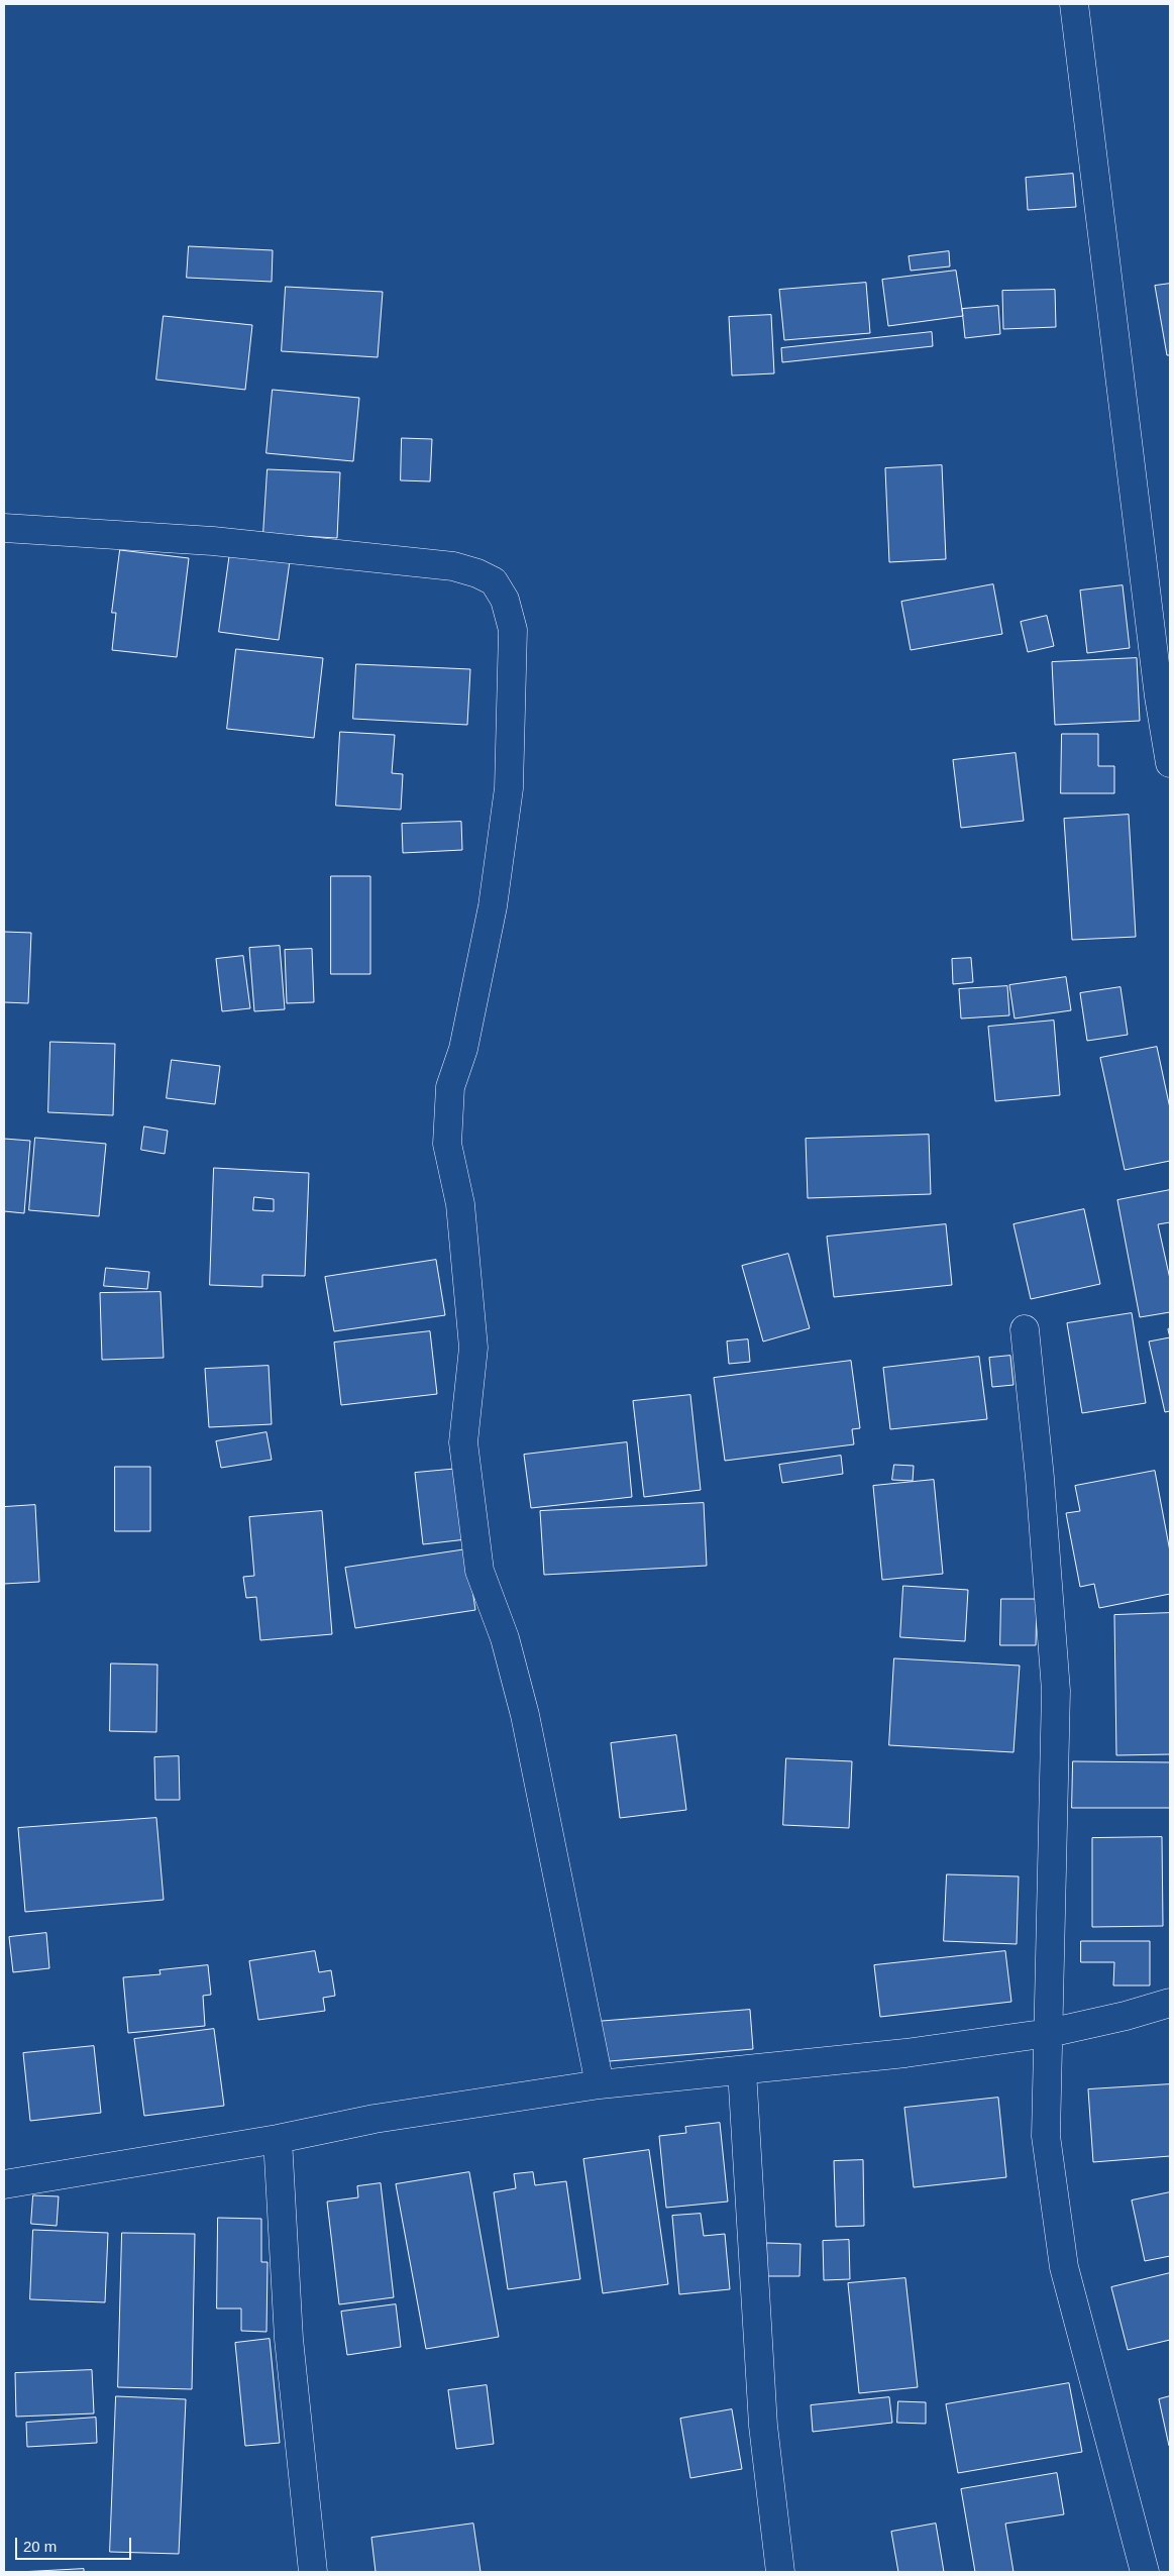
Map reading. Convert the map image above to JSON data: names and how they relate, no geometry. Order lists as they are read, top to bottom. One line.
{"scale_bar":"20 m"}
